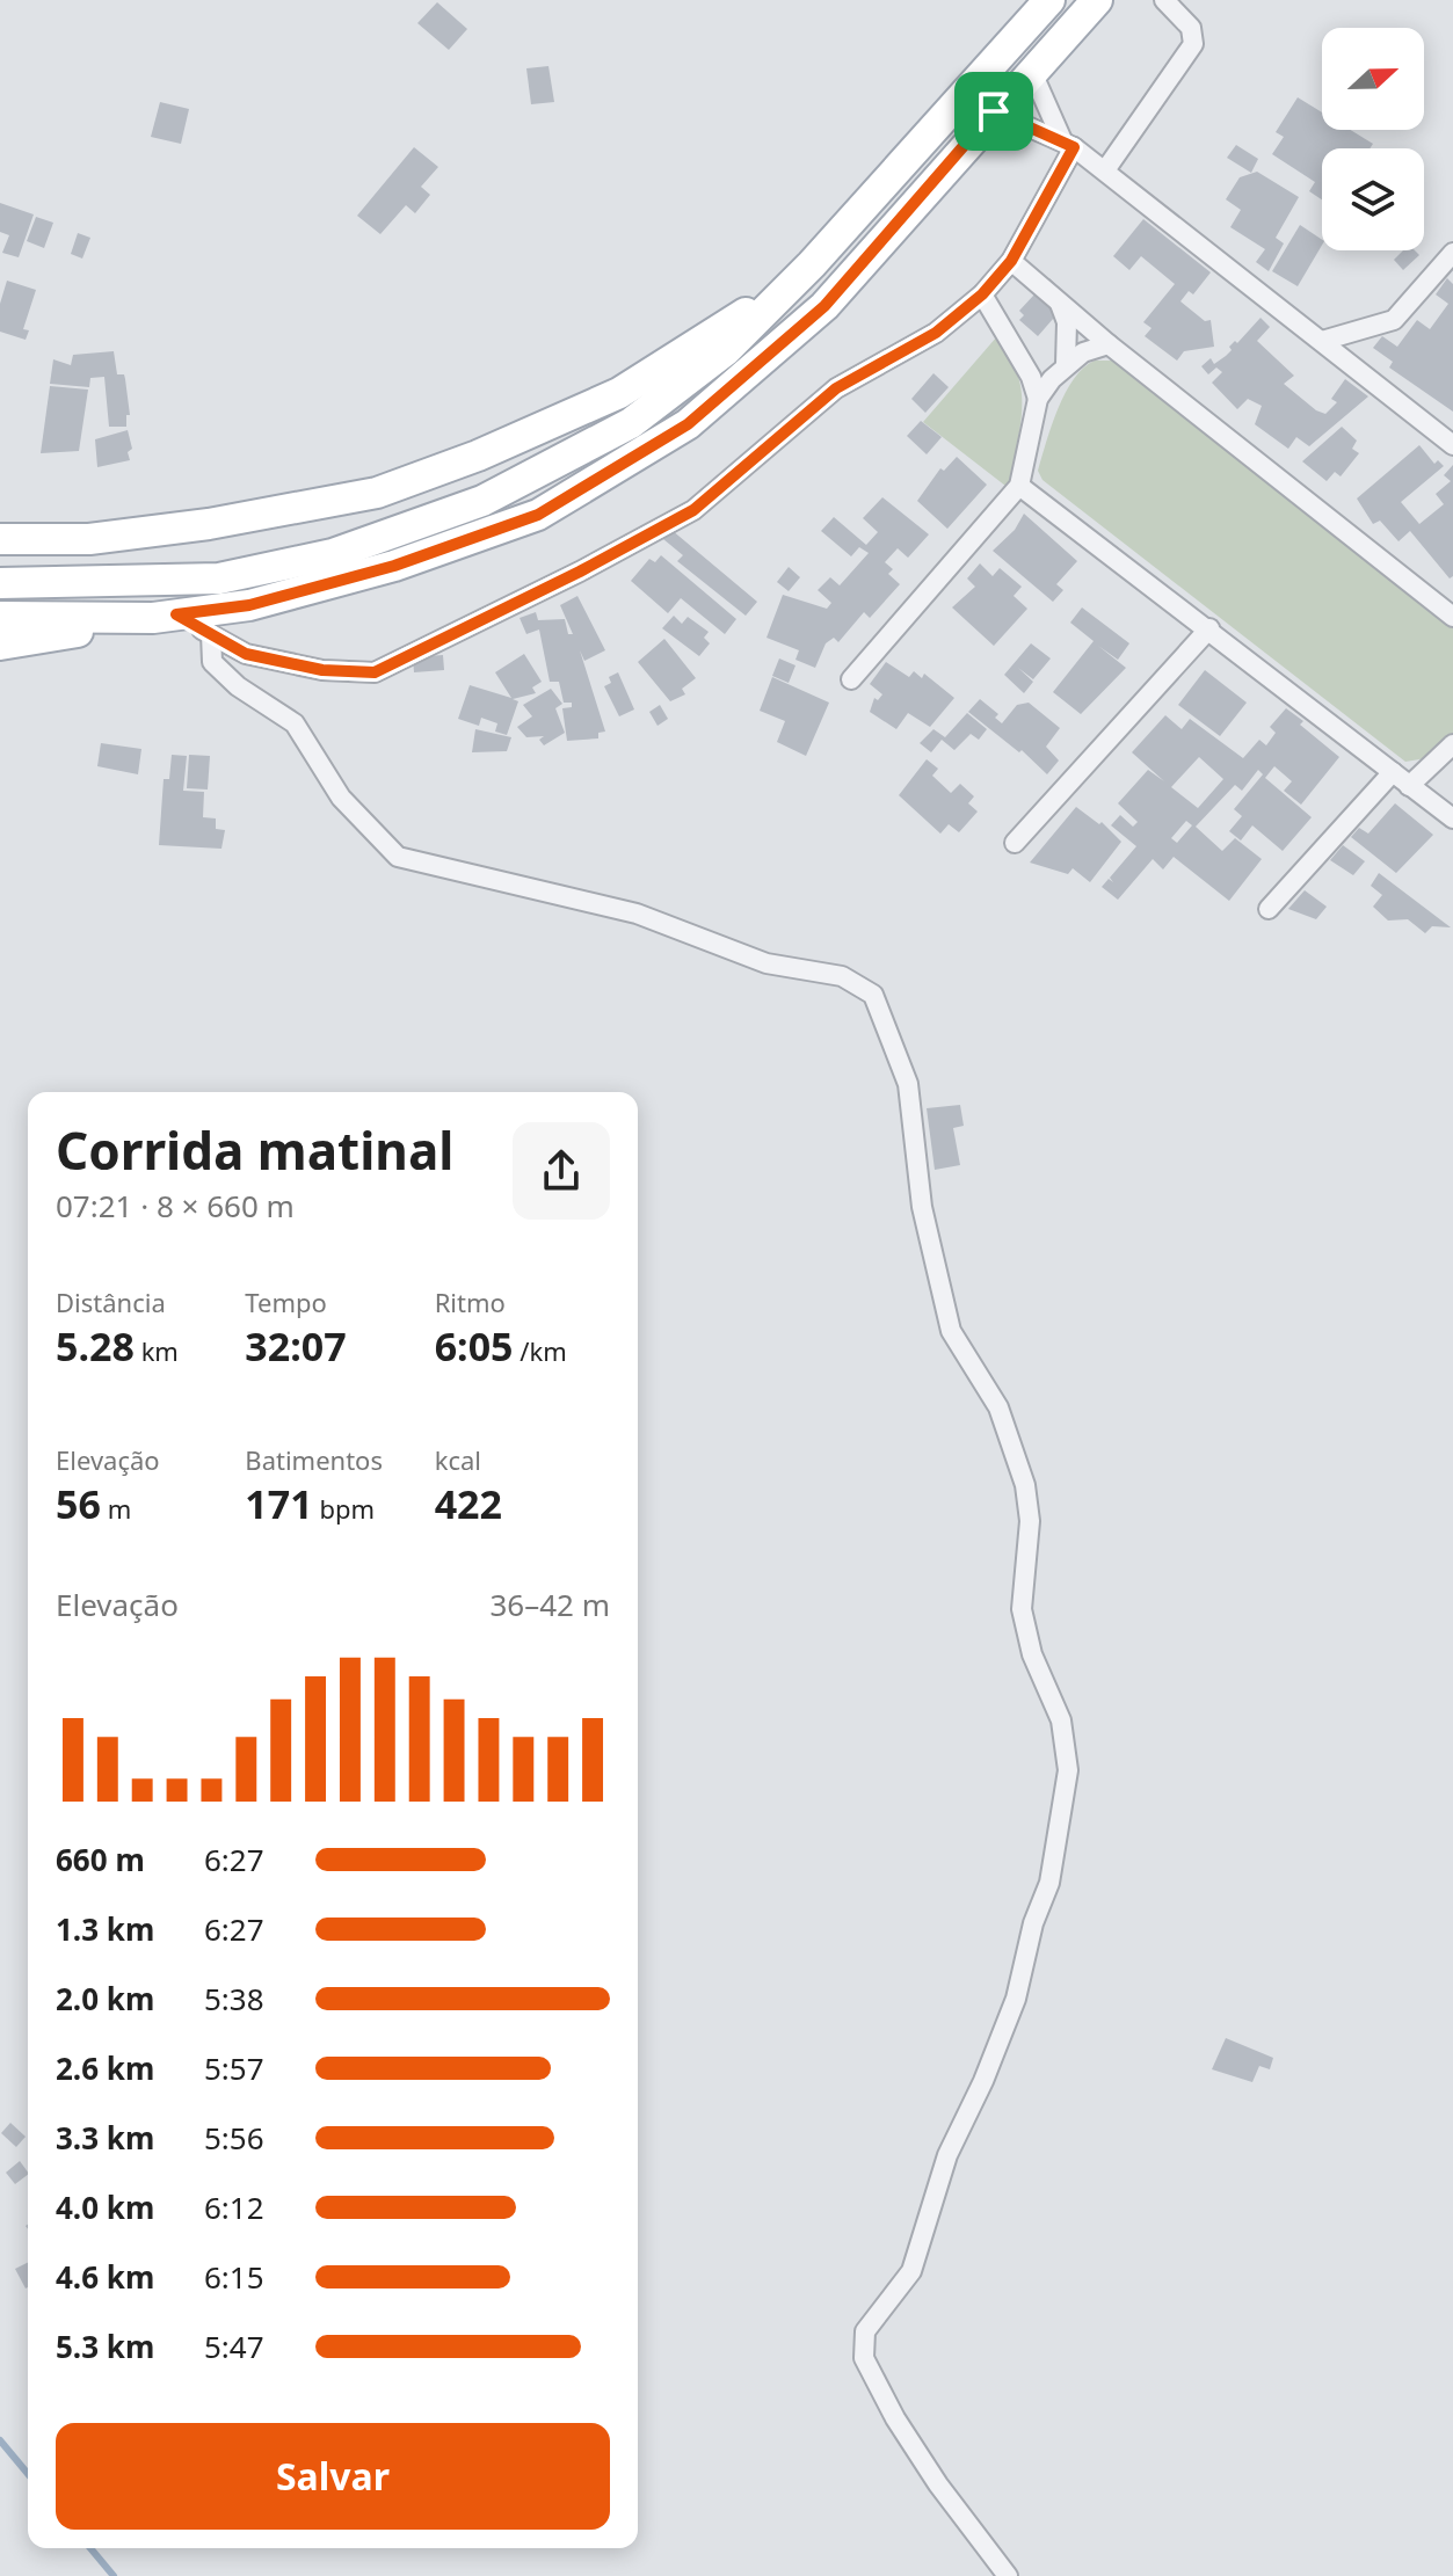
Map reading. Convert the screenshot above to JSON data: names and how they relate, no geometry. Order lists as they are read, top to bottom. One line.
{"north":"right","page":{"heading":["Corrida matinal","07:21 · 8 × 660 m"],"stats":[["Distância","5.28 km"],["Tempo","32:07"],["Ritmo","6:05 /km"],["Elevação","56 m"],["Batimentos","171 bpm"],["kcal","422"]],"chart":["Elevação","36–42 m"],"list":[{"name":"660 m","note":"6:27"},{"name":"1.3 km","note":"6:27"},{"name":"2.0 km","note":"5:38"},{"name":"2.6 km","note":"5:57"},{"name":"3.3 km","note":"5:56"},{"name":"4.0 km","note":"6:12"},{"name":"4.6 km","note":"6:15"},{"name":"5.3 km","note":"5:47"}],"buttons":"Salvar"}}
